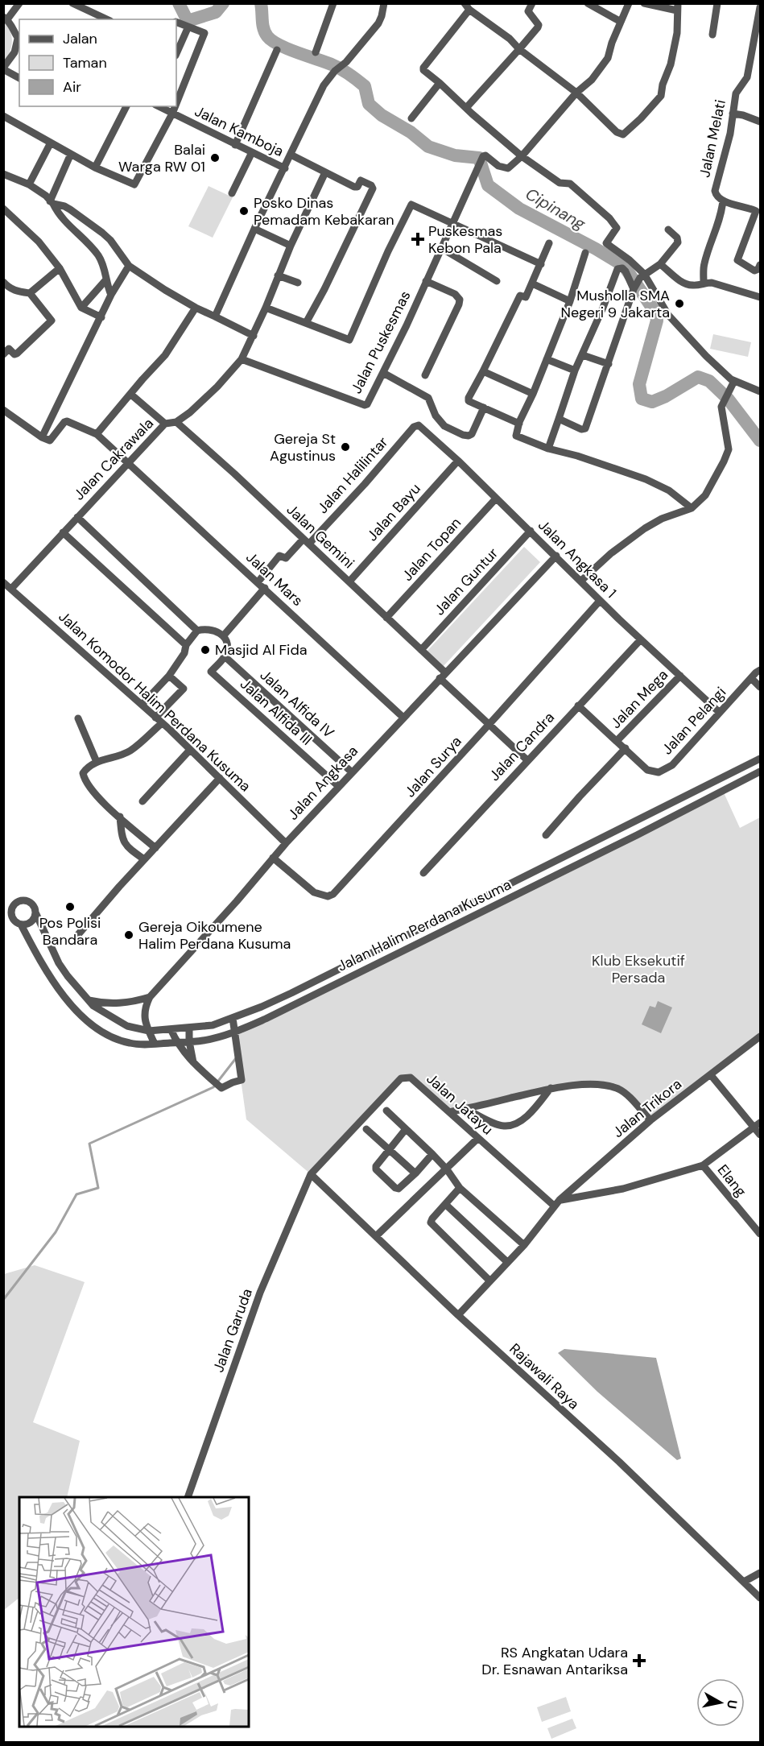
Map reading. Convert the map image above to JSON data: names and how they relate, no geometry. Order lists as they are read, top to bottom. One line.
{"streets":{"street":["Jalan Kamboja","Jalan Melati","Jalan Puskesmas","Jalan Cakrawala","Jalan Halilintar","Jalan Bayu","Jalan Gemini","Jalan Topan","Jalan Angkasa 1","Jalan Mars","Jalan Guntur","Jalan Mega","Jalan Komodor Halim Perdana Kusuma","Jalan Alfida IV","Jalan Alfida III","Jalan Pelangi","Jalan Candra","Jalan Surya","Jalan Angkasa","Jalan Halim Perdana Kusuma","Jalan Jatayu","Jalan Trikora","Elang","Jalan Garuda","Rajawali Raya"]},"crossings":[["Jalan Puskesmas","Jalan Cakrawala"],["Jalan Cakrawala","Jalan Gemini"],["Jalan Cakrawala","Jalan Mars"],["Jalan Cakrawala","Jalan Komodor Halim Perdana Kusuma"],["Jalan Halilintar","Jalan Gemini"],["Jalan Halilintar","Jalan Angkasa 1"],["Jalan Halilintar","Jalan Mars"],["Jalan Bayu","Jalan Gemini"],["Jalan Bayu","Jalan Angkasa 1"],["Jalan Gemini","Jalan Topan"],["Jalan Gemini","Jalan Guntur"],["Jalan Gemini","Jalan Candra"],["Jalan Gemini","Jalan Surya"],["Jalan Gemini","Jalan Angkasa"],["Jalan Topan","Jalan Angkasa 1"],["Jalan Angkasa 1","Jalan Guntur"],["Jalan Angkasa 1","Jalan Mega"],["Jalan Angkasa 1","Jalan Pelangi"],["Jalan Angkasa 1","Jalan Candra"],["Jalan Angkasa 1","Jalan Surya"],["Jalan Angkasa 1","Jalan Angkasa"],["Jalan Mars","Jalan Angkasa"],["Jalan Mega","Jalan Pelangi"],["Jalan Komodor Halim Perdana Kusuma","Jalan Angkasa"],["Jalan Alfida IV","Jalan Alfida III"],["Jalan Alfida IV","Jalan Angkasa"],["Jalan Alfida III","Jalan Angkasa"],["Jalan Pelangi","Jalan Candra"],["Jalan Surya","Jalan Angkasa"],["Jalan Jatayu","Jalan Trikora"],["Jalan Jatayu","Jalan Garuda"],["Jalan Jatayu","Rajawali Raya"],["Jalan Trikora","Rajawali Raya"],["Jalan Garuda","Rajawali Raya"]],"water":["Cipinang"],"parks":["Klub Eksekutif Persada"],"places":{"other":["Balai Warga RW 01","Posko Dinas Pemadam Kebakaran","Musholla SMA Negeri 9 Jakarta","Gereja St Agustinus","Masjid Al Fida","Pos Polisi Bandara","Gereja Oikoumene Halim Perdana Kusuma"],"health":["Puskesmas Kebon Pala","RS Angkatan Udara Dr. Esnawan Antariksa"]},"legend":["Jalan","Taman","Air"],"north":"right"}
